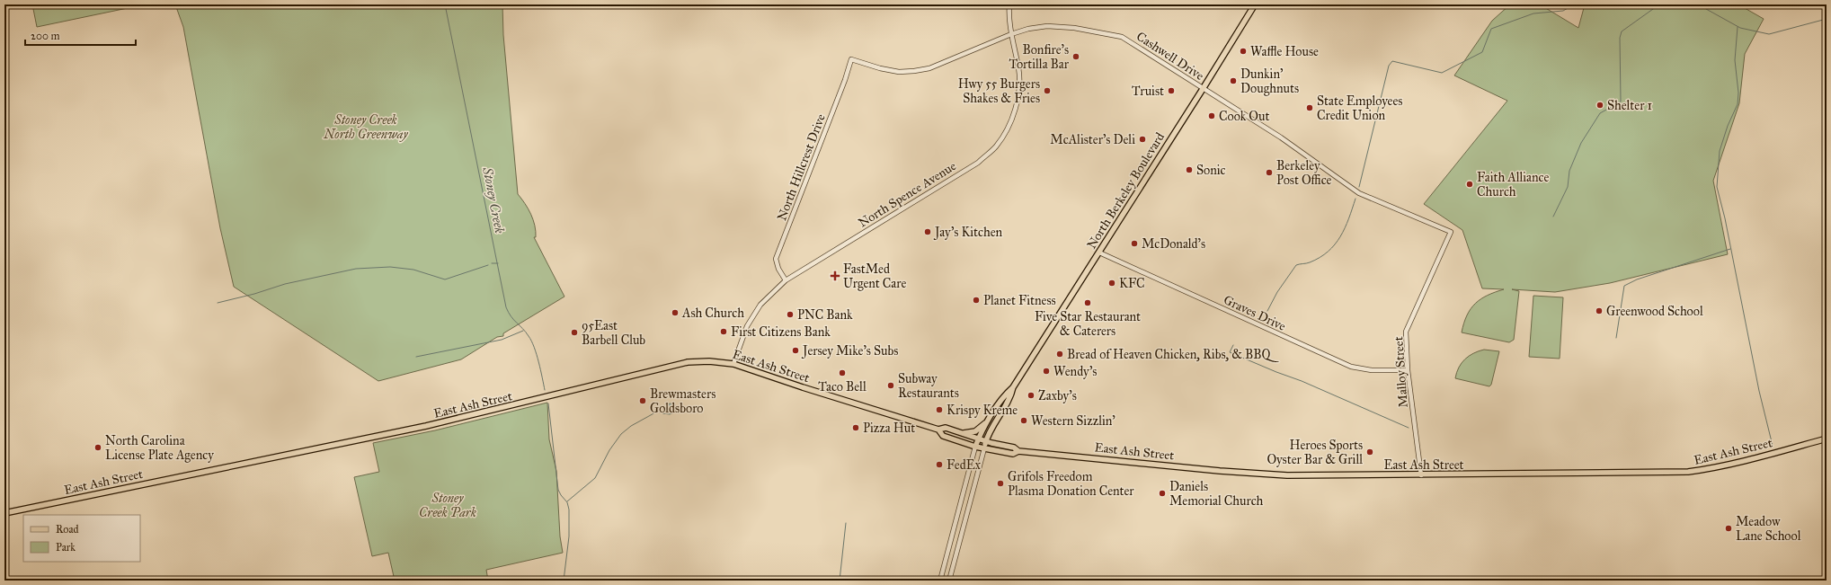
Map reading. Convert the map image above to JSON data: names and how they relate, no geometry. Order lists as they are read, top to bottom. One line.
{"streets":{"main road":["North Berkeley Boulevard","East Ash Street"],"street":["Cashwell Drive","North Hillcrest Drive","North Spence Avenue","Graves Drive","Malloy Street"]},"crossings":[["Cashwell Drive","North Hillcrest Drive"],["Cashwell Drive","North Berkeley Boulevard"],["Cashwell Drive","North Spence Avenue"],["Cashwell Drive","Malloy Street"],["North Hillcrest Drive","North Spence Avenue"],["North Berkeley Boulevard","Graves Drive"],["North Berkeley Boulevard","East Ash Street"],["North Spence Avenue","East Ash Street"],["Graves Drive","Malloy Street"],["East Ash Street","Malloy Street"]],"water":["Stoney Creek"],"parks":["Stoney Creek North Greenway","Stoney Creek Park"],"places":{"other":["Waffle House","Bonfire's Tortilla Bar","Dunkin' Doughnuts","Hwy 55 Burgers Shakes & Fries","Truist","Shelter 1","State Employees Credit Union","Cook Out","McAlister's Deli","Sonic","Berkeley Post Office","Faith Alliance Church","Jay’s Kitchen","McDonald's","KFC","Planet Fitness","Five Star Restaurant & Caterers","Greenwood School","Ash Church","PNC Bank","First Citizens Bank","95East Barbell Club","Jersey Mike's Subs","Bread of Heaven Chicken, Ribs, & BBQ","Wendy's","Taco Bell","Subway Restaurants","Zaxby's","Brewmasters Goldsboro","Krispy Kreme","Western Sizzlin'","Pizza Hut","North Carolina License Plate Agency","Heroes Sports Oyster Bar & Grill","FedEx","Grifols Freedom Plasma Donation Center","Daniels Memorial Church","Meadow Lane School"],"health":["FastMed Urgent Care"]},"legend":["Road","Park"],"scale_bar":"200 m"}
